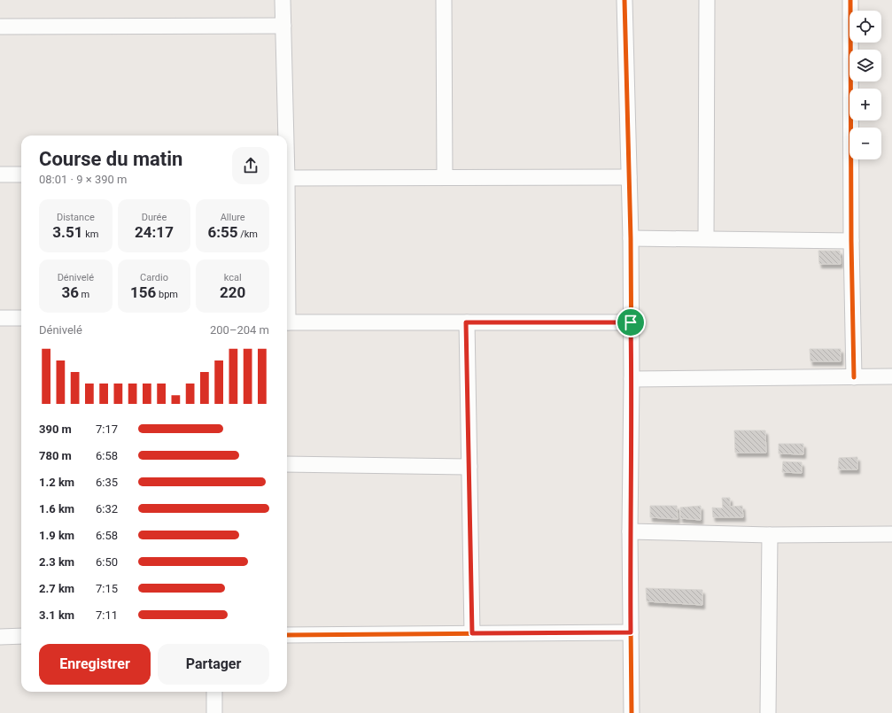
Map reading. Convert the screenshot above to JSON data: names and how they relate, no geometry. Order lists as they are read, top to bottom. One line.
{"page":{"map_buttons":["+","−"],"heading":["Course du matin","08:01 · 9 × 390 m"],"stats":[["Distance","3.51 km"],["Durée","24:17"],["Allure","6:55 /km"],["Dénivelé","36 m"],["Cardio","156 bpm"],["kcal","220"]],"chart":["Dénivelé","200–204 m"],"list":[{"name":"390 m","note":"7:17"},{"name":"780 m","note":"6:58"},{"name":"1.2 km","note":"6:35"},{"name":"1.6 km","note":"6:32"},{"name":"1.9 km","note":"6:58"},{"name":"2.3 km","note":"6:50"},{"name":"2.7 km","note":"7:15"},{"name":"3.1 km","note":"7:11"}],"buttons":["Enregistrer","Partager"]}}
